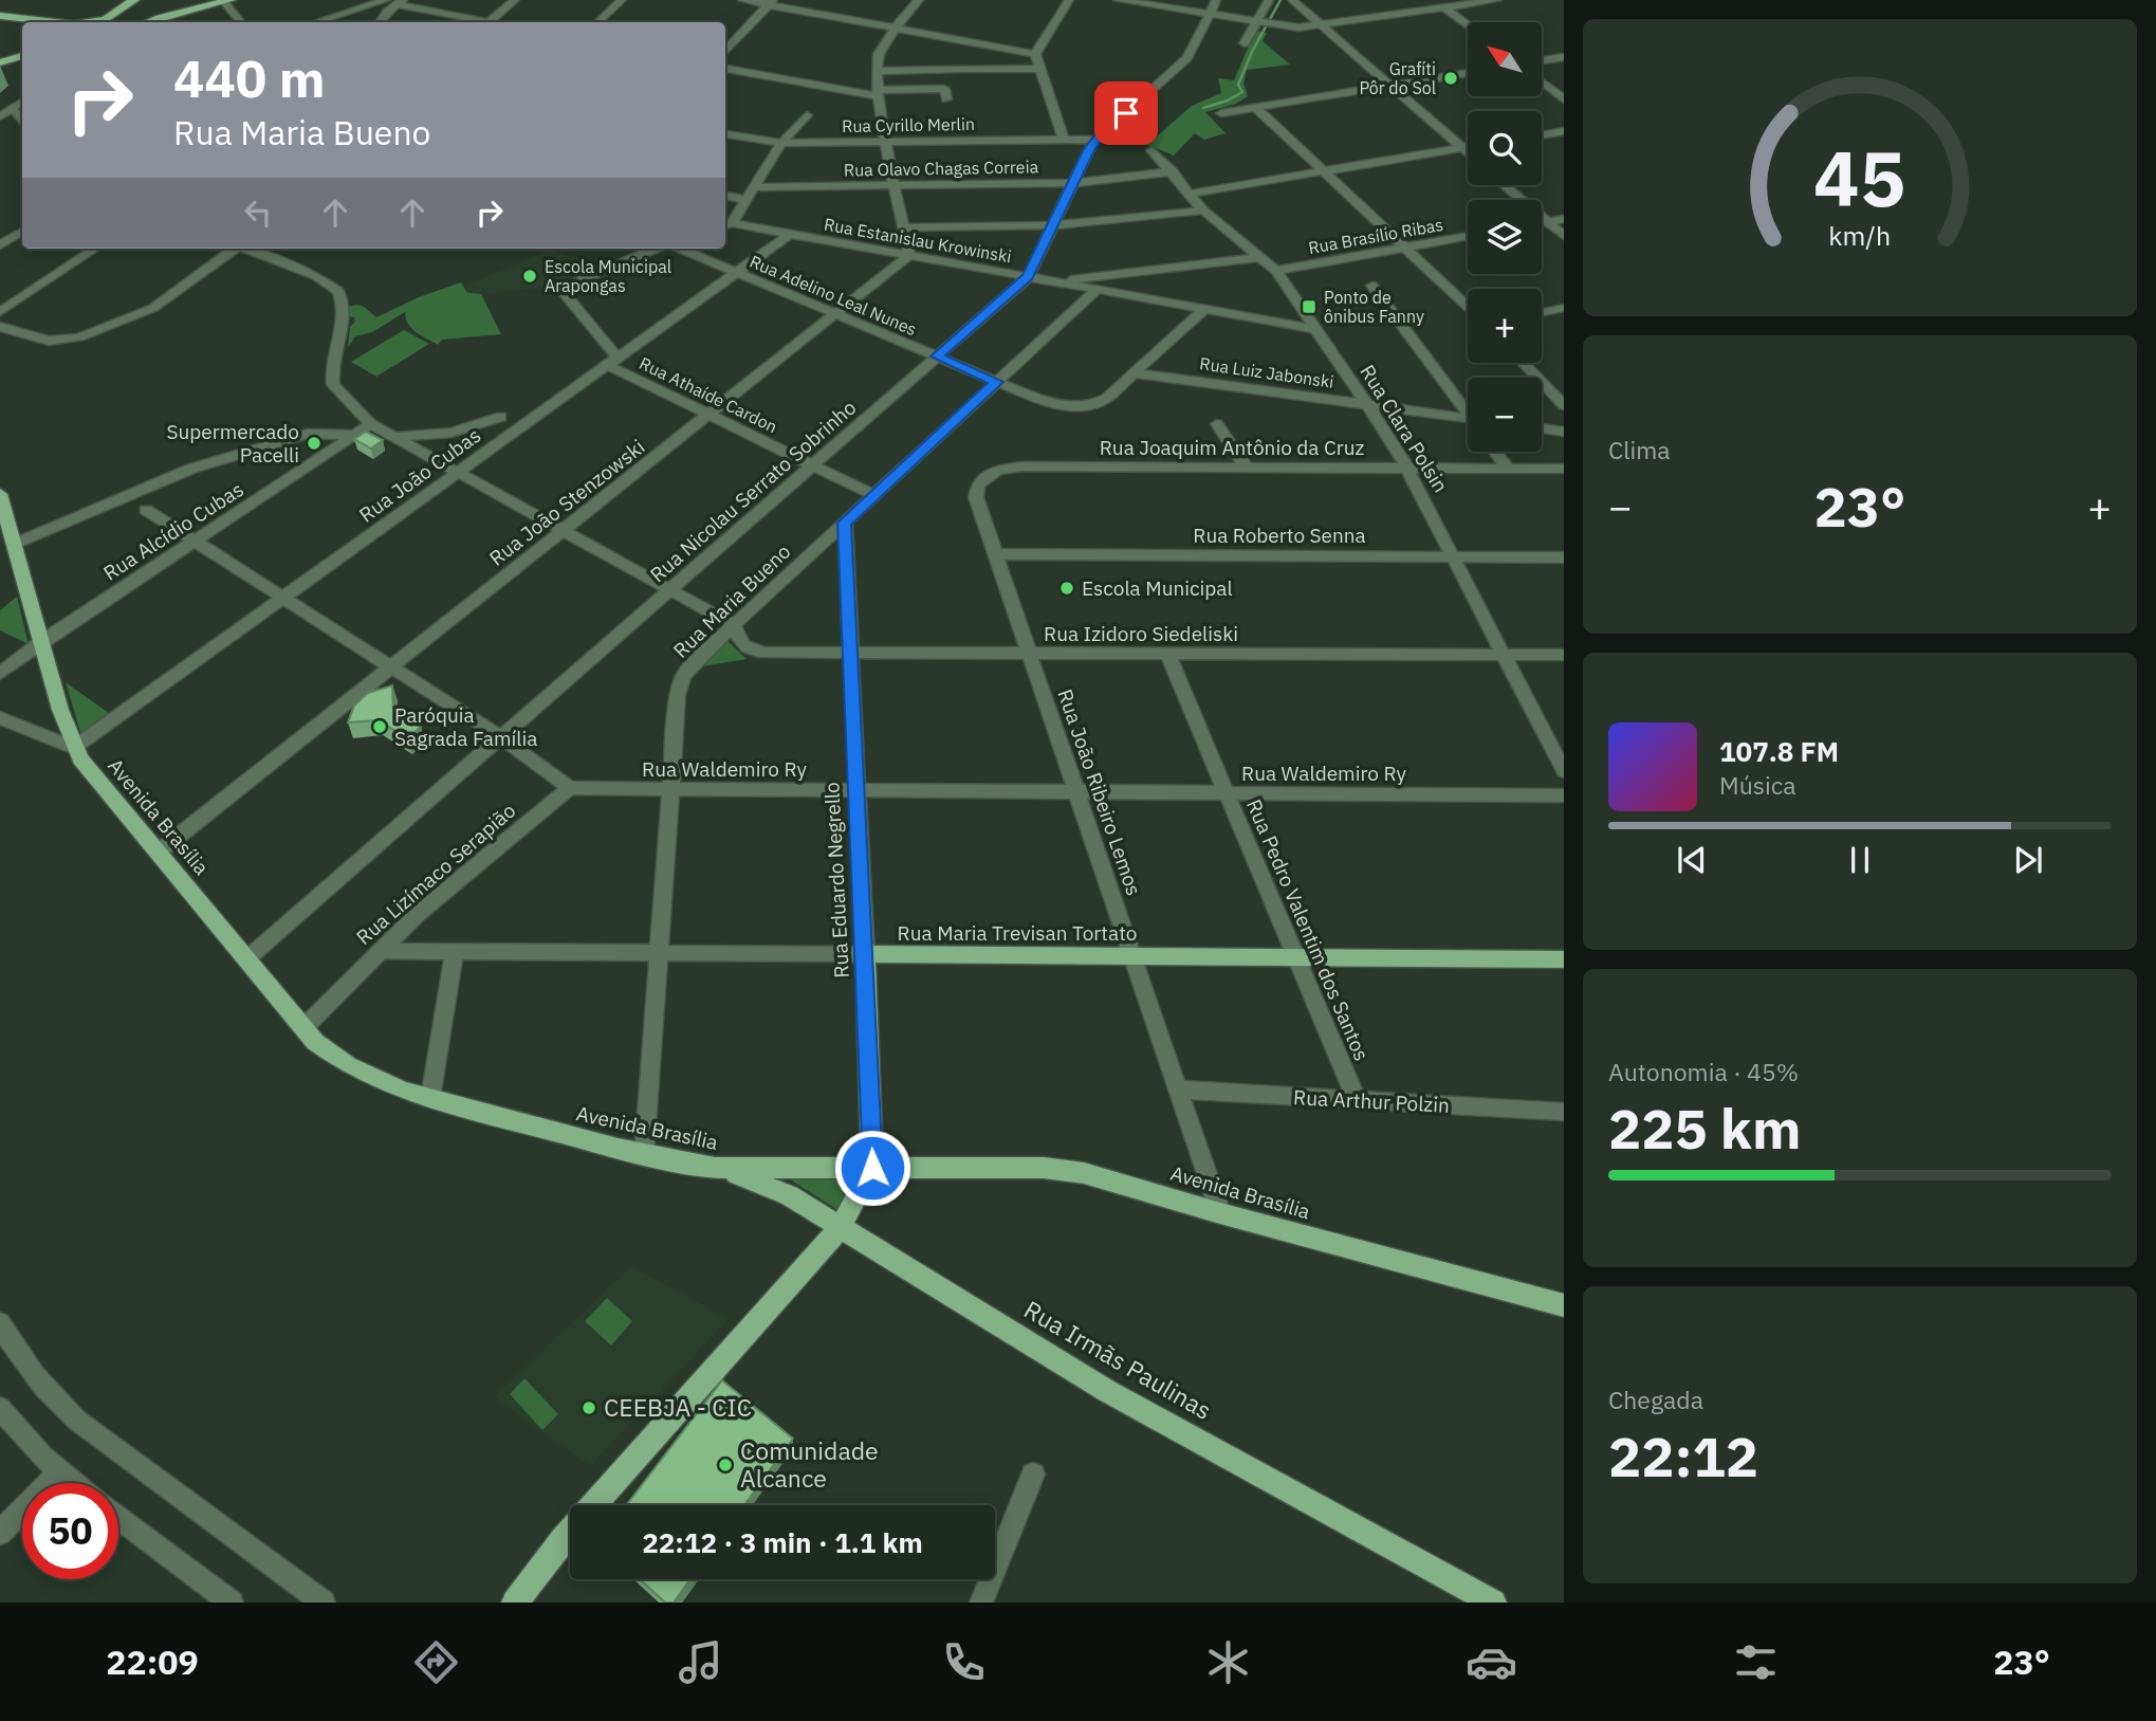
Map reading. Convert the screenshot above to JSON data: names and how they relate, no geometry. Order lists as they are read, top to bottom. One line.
{"streets":{"main road":["Avenida Brasília","Rua Eduardo Negrello","Rua Maria Trevisan Tortato","Rua Irmãs Paulinas"],"street":["Rua Cyrillo Merlin","Rua Olavo Chagas Correia","Rua Brasílio Ribas","Rua Estanislau Krowinski","Rua Adelino Leal Nunes","Rua Luiz Jabonski","Rua Athaíde Cardon","Rua Clara Polsin","Rua Joaquim Antônio da Cruz","Rua João Cubas","Rua Nicolau Serrato Sobrinho","Rua João Stenzowski","Rua Alcídio Cubas","Rua Roberto Senna","Rua Maria Bueno","Rua Izidoro Siedeliski","Rua Waldemiro Ry","Rua João Ribeiro Lemos","Rua Lizímaco Serapião","Rua Pedro Valentim dos Santos","Rua Arthur Polzin"]},"crossings":[["Rua Cyrillo Merlin","Rua Nicolau Serrato Sobrinho"],["Rua Olavo Chagas Correia","Rua Clara Polsin"],["Rua Olavo Chagas Correia","Rua Nicolau Serrato Sobrinho"],["Rua Brasílio Ribas","Rua Clara Polsin"],["Rua Estanislau Krowinski","Rua Clara Polsin"],["Rua Estanislau Krowinski","Rua João Cubas"],["Rua Estanislau Krowinski","Rua Nicolau Serrato Sobrinho"],["Rua Estanislau Krowinski","Rua João Stenzowski"],["Rua Estanislau Krowinski","Rua Maria Bueno"],["Rua Adelino Leal Nunes","Rua Luiz Jabonski"],["Rua Adelino Leal Nunes","Rua João Cubas"],["Rua Adelino Leal Nunes","Rua Nicolau Serrato Sobrinho"],["Rua Adelino Leal Nunes","Rua João Stenzowski"],["Rua Adelino Leal Nunes","Rua Maria Bueno"],["Rua Luiz Jabonski","Rua Clara Polsin"],["Rua Athaíde Cardon","Rua João Cubas"],["Rua Athaíde Cardon","Rua Nicolau Serrato Sobrinho"],["Rua Athaíde Cardon","Rua João Stenzowski"],["Rua Athaíde Cardon","Rua Maria Bueno"],["Rua Clara Polsin","Rua Joaquim Antônio da Cruz"],["Rua Clara Polsin","Rua Roberto Senna"],["Rua Clara Polsin","Rua Izidoro Siedeliski"],["Rua Joaquim Antônio da Cruz","Rua João Ribeiro Lemos"],["Rua João Cubas","Avenida Brasília"],["Rua Nicolau Serrato Sobrinho","Avenida Brasília"],["Rua João Stenzowski","Avenida Brasília"],["Rua Roberto Senna","Rua João Ribeiro Lemos"],["Rua Maria Bueno","Rua Izidoro Siedeliski"],["Rua Maria Bueno","Rua Waldemiro Ry"],["Rua Maria Bueno","Avenida Brasília"],["Rua Maria Bueno","Rua Eduardo Negrello"],["Rua Maria Bueno","Rua Maria Trevisan Tortato"],["Rua Izidoro Siedeliski","Rua João Ribeiro Lemos"],["Rua Izidoro Siedeliski","Rua Eduardo Negrello"],["Rua Izidoro Siedeliski","Rua Pedro Valentim dos Santos"],["Rua Waldemiro Ry","Rua João Ribeiro Lemos"],["Rua Waldemiro Ry","Rua Lizímaco Serapião"],["Rua Waldemiro Ry","Rua Eduardo Negrello"],["Rua Waldemiro Ry","Rua Pedro Valentim dos Santos"],["Rua João Ribeiro Lemos","Avenida Brasília"],["Rua João Ribeiro Lemos","Rua Maria Trevisan Tortato"],["Rua João Ribeiro Lemos","Rua Arthur Polzin"],["Avenida Brasília","Rua Lizímaco Serapião"],["Avenida Brasília","Rua Eduardo Negrello"],["Avenida Brasília","Rua Irmãs Paulinas"],["Rua Lizímaco Serapião","Rua Maria Trevisan Tortato"],["Rua Eduardo Negrello","Rua Maria Trevisan Tortato"],["Rua Pedro Valentim dos Santos","Rua Maria Trevisan Tortato"],["Rua Pedro Valentim dos Santos","Rua Arthur Polzin"]],"places":{"other":["Grafíti Pôr do Sol","Escola Municipal Arapongas","Supermercado Pacelli","Escola Municipal","Paróquia Sagrada Família","CEEBJA - CIC","Comunidade Alcance"],"transit":["Ponto de ônibus Fanny"]},"north":"top left","page":{"map_buttons":["+","−"],"turn":["440 m","Rua Maria Bueno"],"tile":["Clima",["Autonomia · 45%","225 km"],["Chegada","22:12"]],"heat":["−","23°","+"],"song":["107.8 FM","Música"],"limit":"50","trip":"22:12 · 3 min · 1.1 km","tabs":["22:09","23°"],"gauge":["45","km/h"]}}
